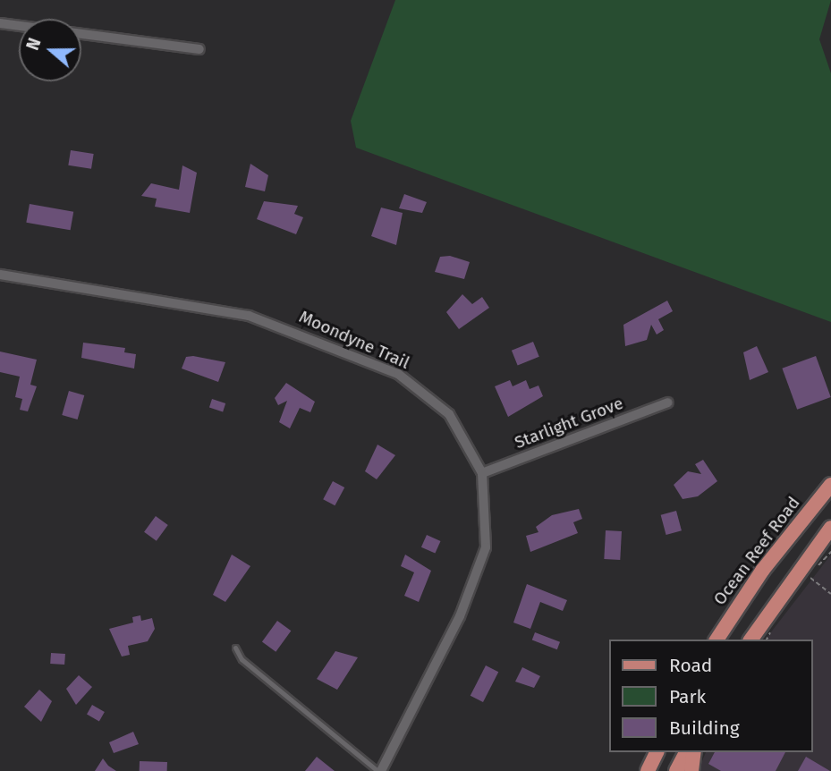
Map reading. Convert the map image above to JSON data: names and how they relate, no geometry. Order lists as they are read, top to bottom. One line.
{"streets":{"main road":["Ocean Reef Road"],"street":["Moondyne Trail","Starlight Grove"]},"crossings":[["Moondyne Trail","Starlight Grove"]],"legend":["Road","Park","Building"],"north":"left"}
